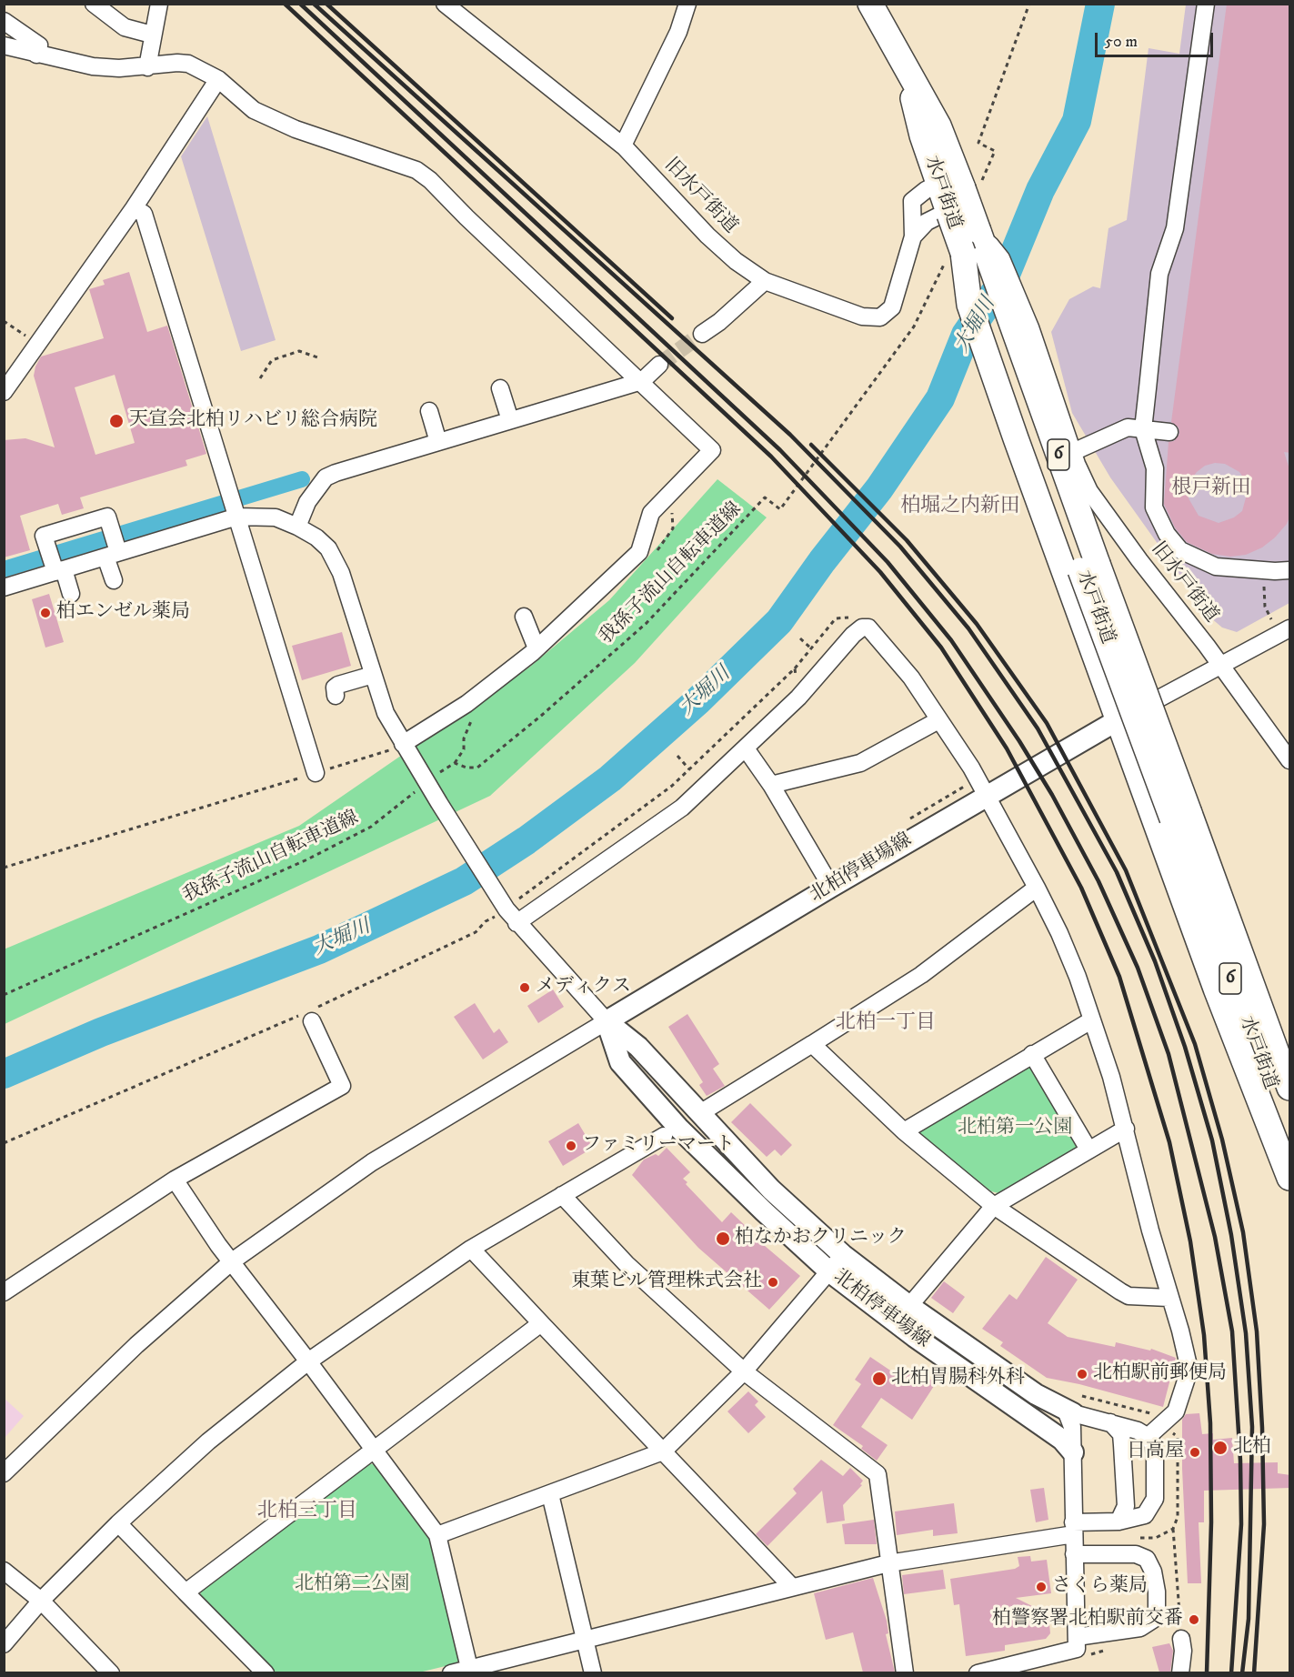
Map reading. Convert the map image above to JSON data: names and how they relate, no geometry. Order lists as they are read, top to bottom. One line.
{"streets":{"highway":["水戸街道","6"],"main road":["北柏停車場線"],"street":["旧水戸街道"],"path":["我孫子流山自転車道線"]},"crossings":[["水戸街道","旧水戸街道"],["水戸街道","我孫子流山自転車道線"]],"districts":["根戸新田","柏堀之内新田","北柏一丁目","北柏三丁目"],"water":["大堀川"],"parks":["北柏第一公園","北柏第二公園"],"places":["天宣会北柏リハビリ総合病院","柏エンゼル薬局","メディクス","ファミリーマート","柏なかおクリニック","東葉ビル管理株式会社","北柏駅前郵便局","北柏胃腸科外科","北柏","日高屋","さくら薬局","柏警察署北柏駅前交番"],"scale_bar":"50 m"}
